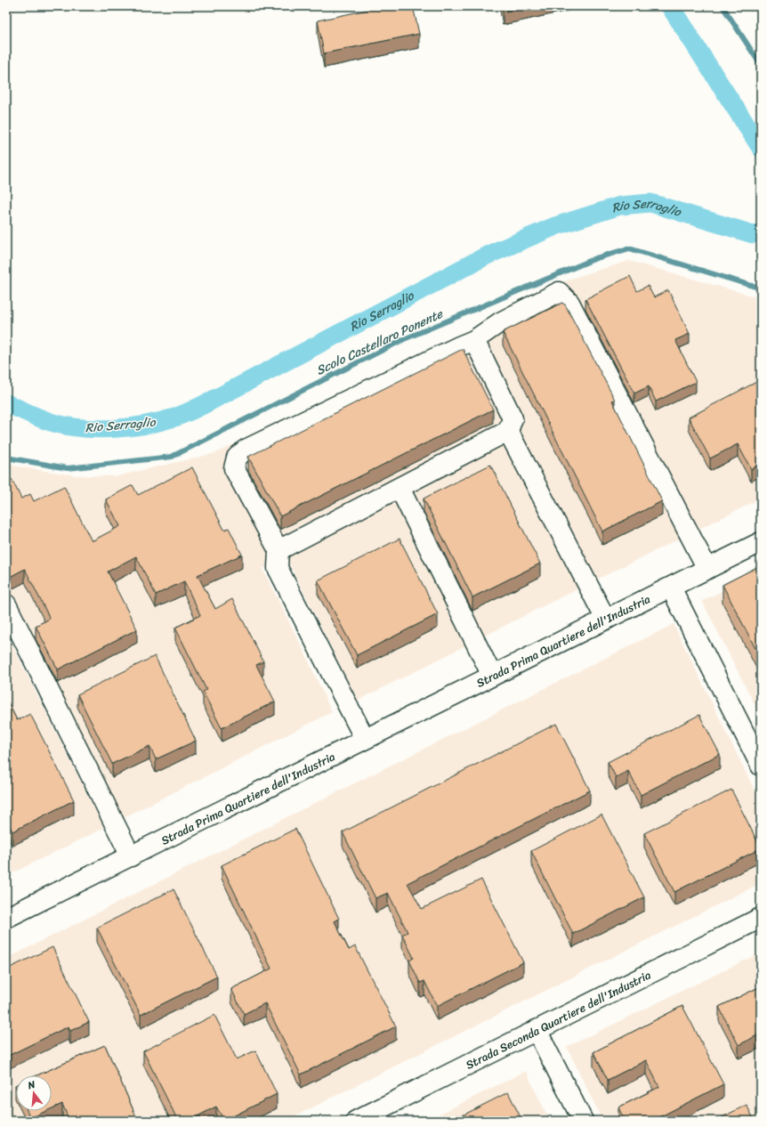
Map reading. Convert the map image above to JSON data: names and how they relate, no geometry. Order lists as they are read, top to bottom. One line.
{"streets":{"street":["Strada Prima Quartiere dell'Industria","Strada Seconda Quartiere dell'Industria"]},"water":["Rio Serraglio","Scolo Castellaro Ponente"],"north":"top"}
